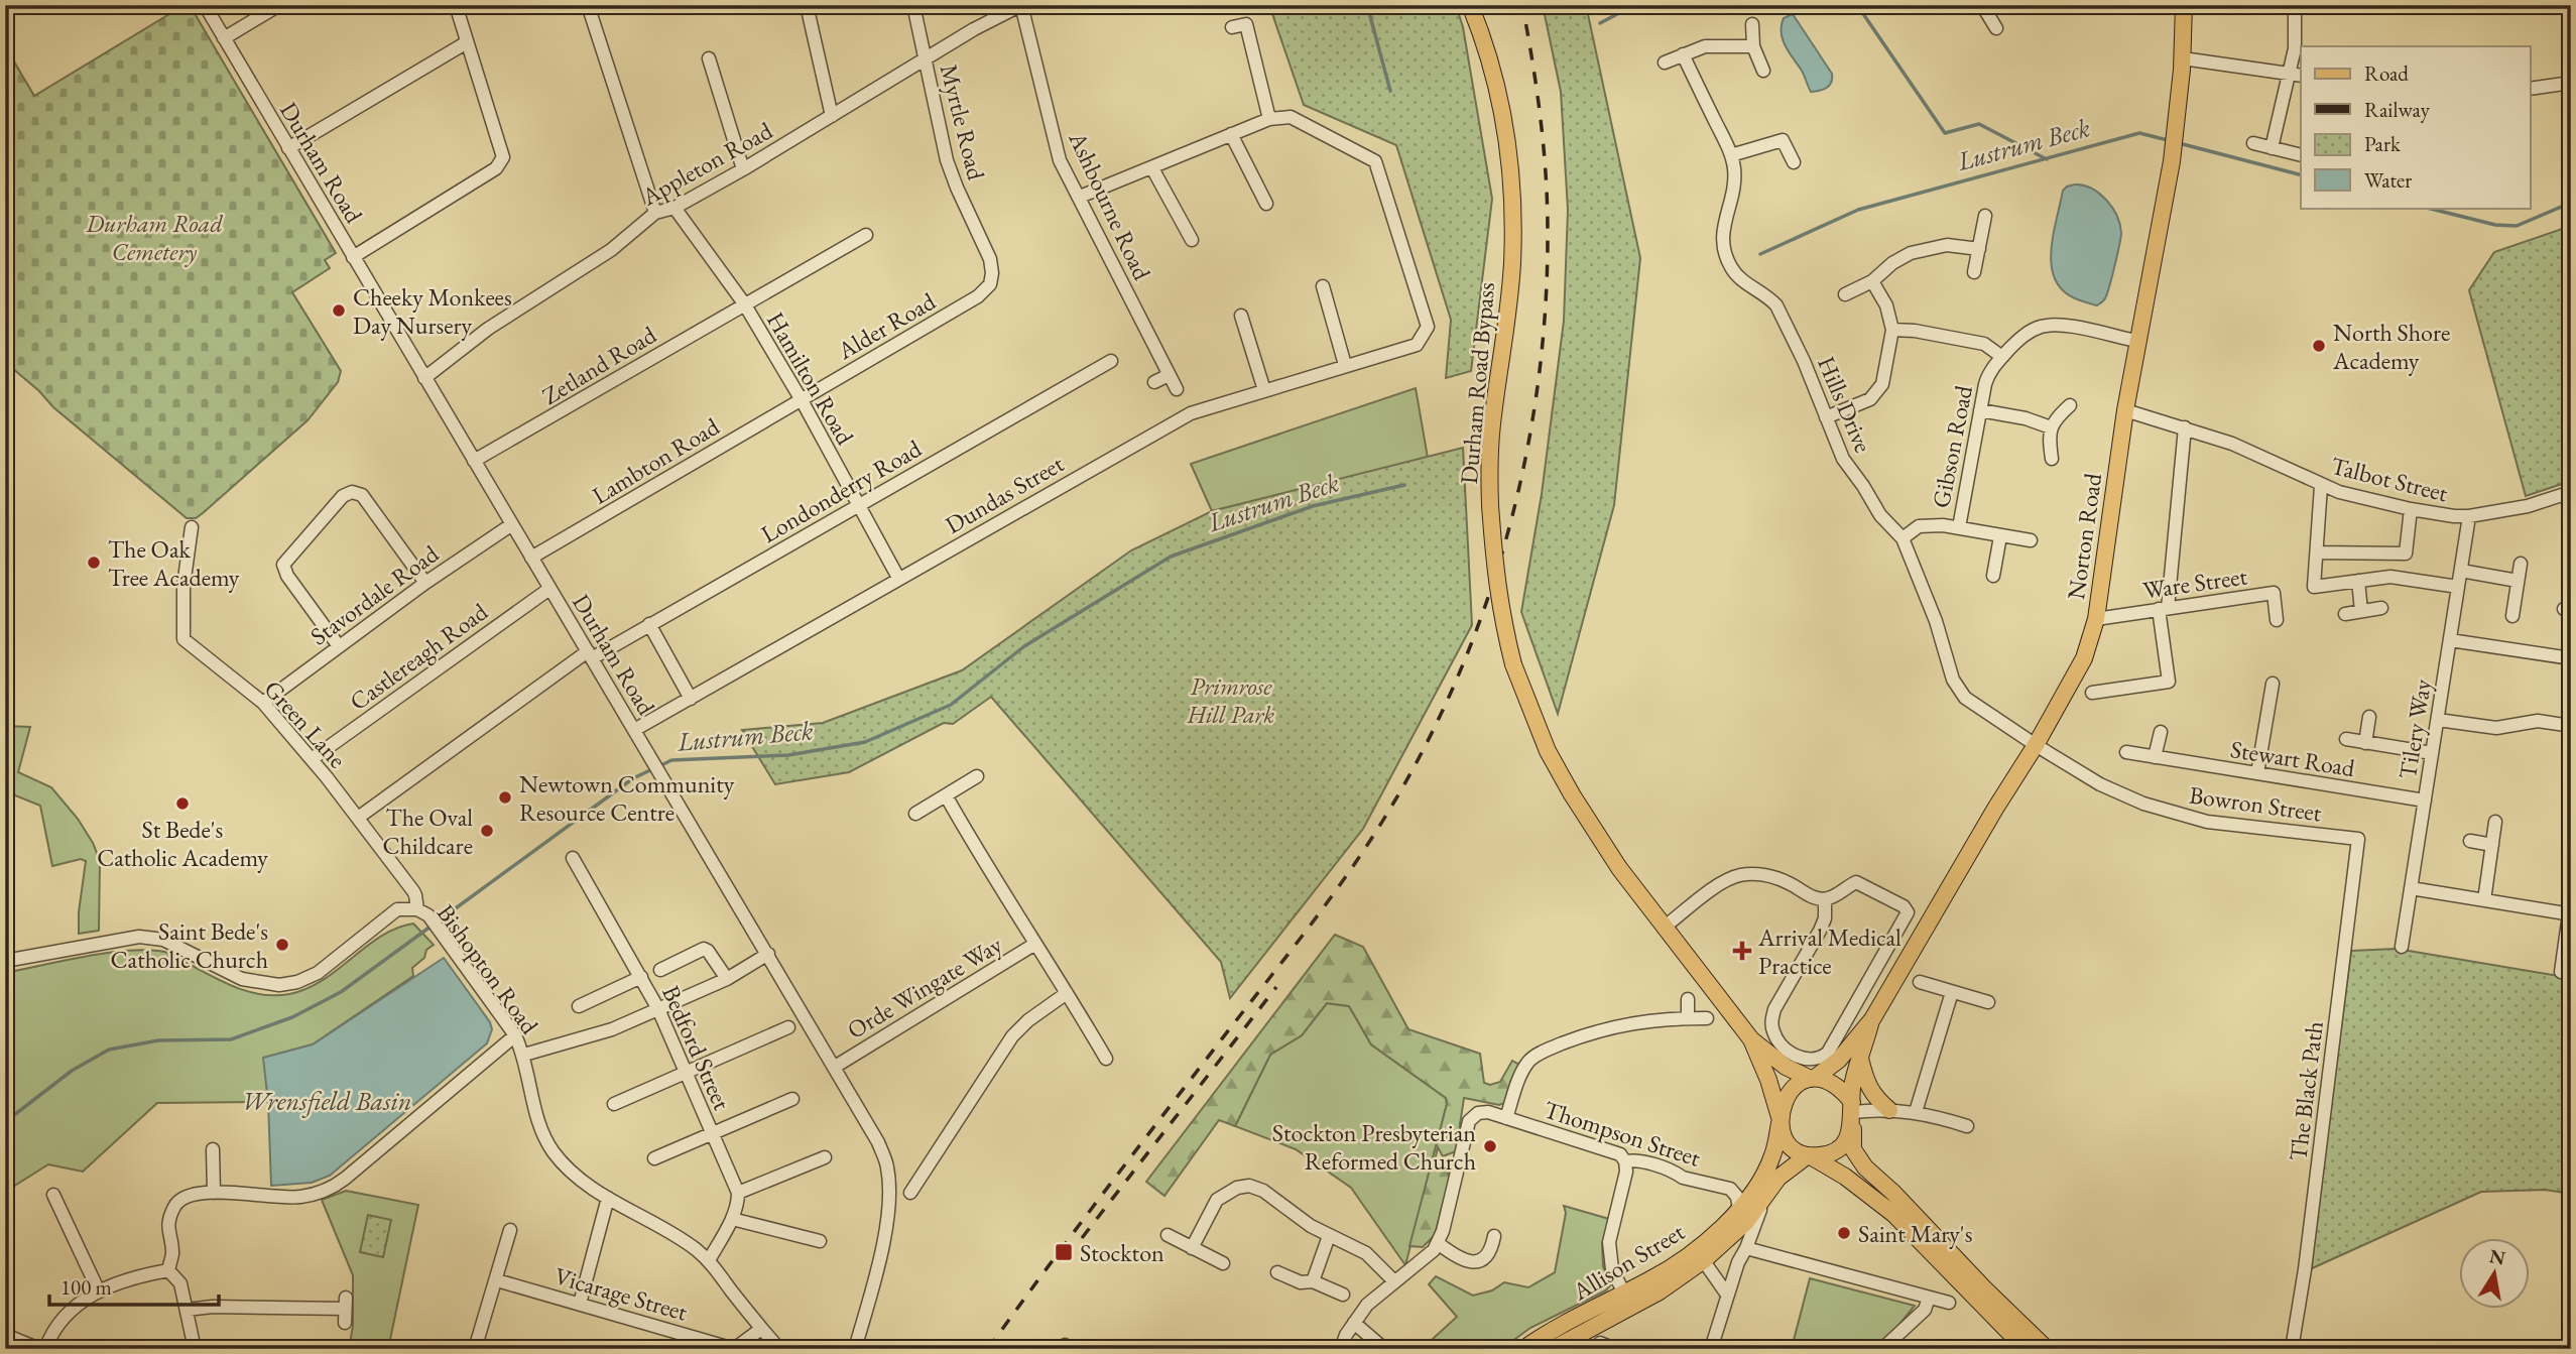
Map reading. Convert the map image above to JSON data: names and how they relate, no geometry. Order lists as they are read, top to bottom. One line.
{"streets":{"main road":["Durham Road Bypass","Norton Road","Allison Street"],"street":["Myrtle Road","Durham Road","Appleton Road","Ashbourne Road","Alder Road","Zetland Road","Hamilton Road","Hills Drive","Gibson Road","Lambton Road","Talbot Street","Londonderry Road","Dundas Street","Ware Street","Stavordale Road","Castlereagh Road","Green Lane","Tilery Way","Stewart Road","Bowron Street","Bishopton Road","Orde Wingate Way","Bedford Street","The Black Path","Thompson Street","Vicarage Street"]},"crossings":[["Myrtle Road","Appleton Road"],["Myrtle Road","Alder Road"],["Durham Road","Appleton Road"],["Durham Road","Zetland Road"],["Durham Road","Lambton Road"],["Durham Road","Londonderry Road"],["Durham Road","Dundas Street"],["Durham Road","Stavordale Road"],["Durham Road","Castlereagh Road"],["Durham Road","Orde Wingate Way"],["Appleton Road","Ashbourne Road"],["Appleton Road","Hamilton Road"],["Alder Road","Hamilton Road"],["Alder Road","Lambton Road"],["Zetland Road","Hamilton Road"],["Hamilton Road","Lambton Road"],["Hamilton Road","Londonderry Road"],["Hamilton Road","Dundas Street"],["Hills Drive","Gibson Road"],["Hills Drive","Norton Road"],["Hills Drive","Bowron Street"],["Gibson Road","Norton Road"],["Talbot Street","Norton Road"],["Talbot Street","Tilery Way"],["Londonderry Road","Green Lane"],["Norton Road","Ware Street"],["Norton Road","Bowron Street"],["Norton Road","Allison Street"],["Stavordale Road","Green Lane"],["Castlereagh Road","Green Lane"],["Green Lane","Bishopton Road"],["Tilery Way","Stewart Road"],["Bowron Street","The Black Path"],["Thompson Street","Allison Street"]],"water":["Lustrum Beck","Wrensfield Basin"],"parks":["Durham Road Cemetery","Primrose Hill Park"],"places":{"other":["Cheeky Monkees Day Nursery","North Shore Academy","The Oak Tree Academy","Newtown Community Resource Centre","St Bede's Catholic Academy","The Oval Childcare","Saint Bede's Catholic Church","Stockton Presbyterian Reformed Church","Saint Mary's"],"health":["Arrival Medical Practice"],"transit":["Stockton"]},"legend":["Road","Railway","Park","Water"],"scale_bar":"100 m","north":"top"}
